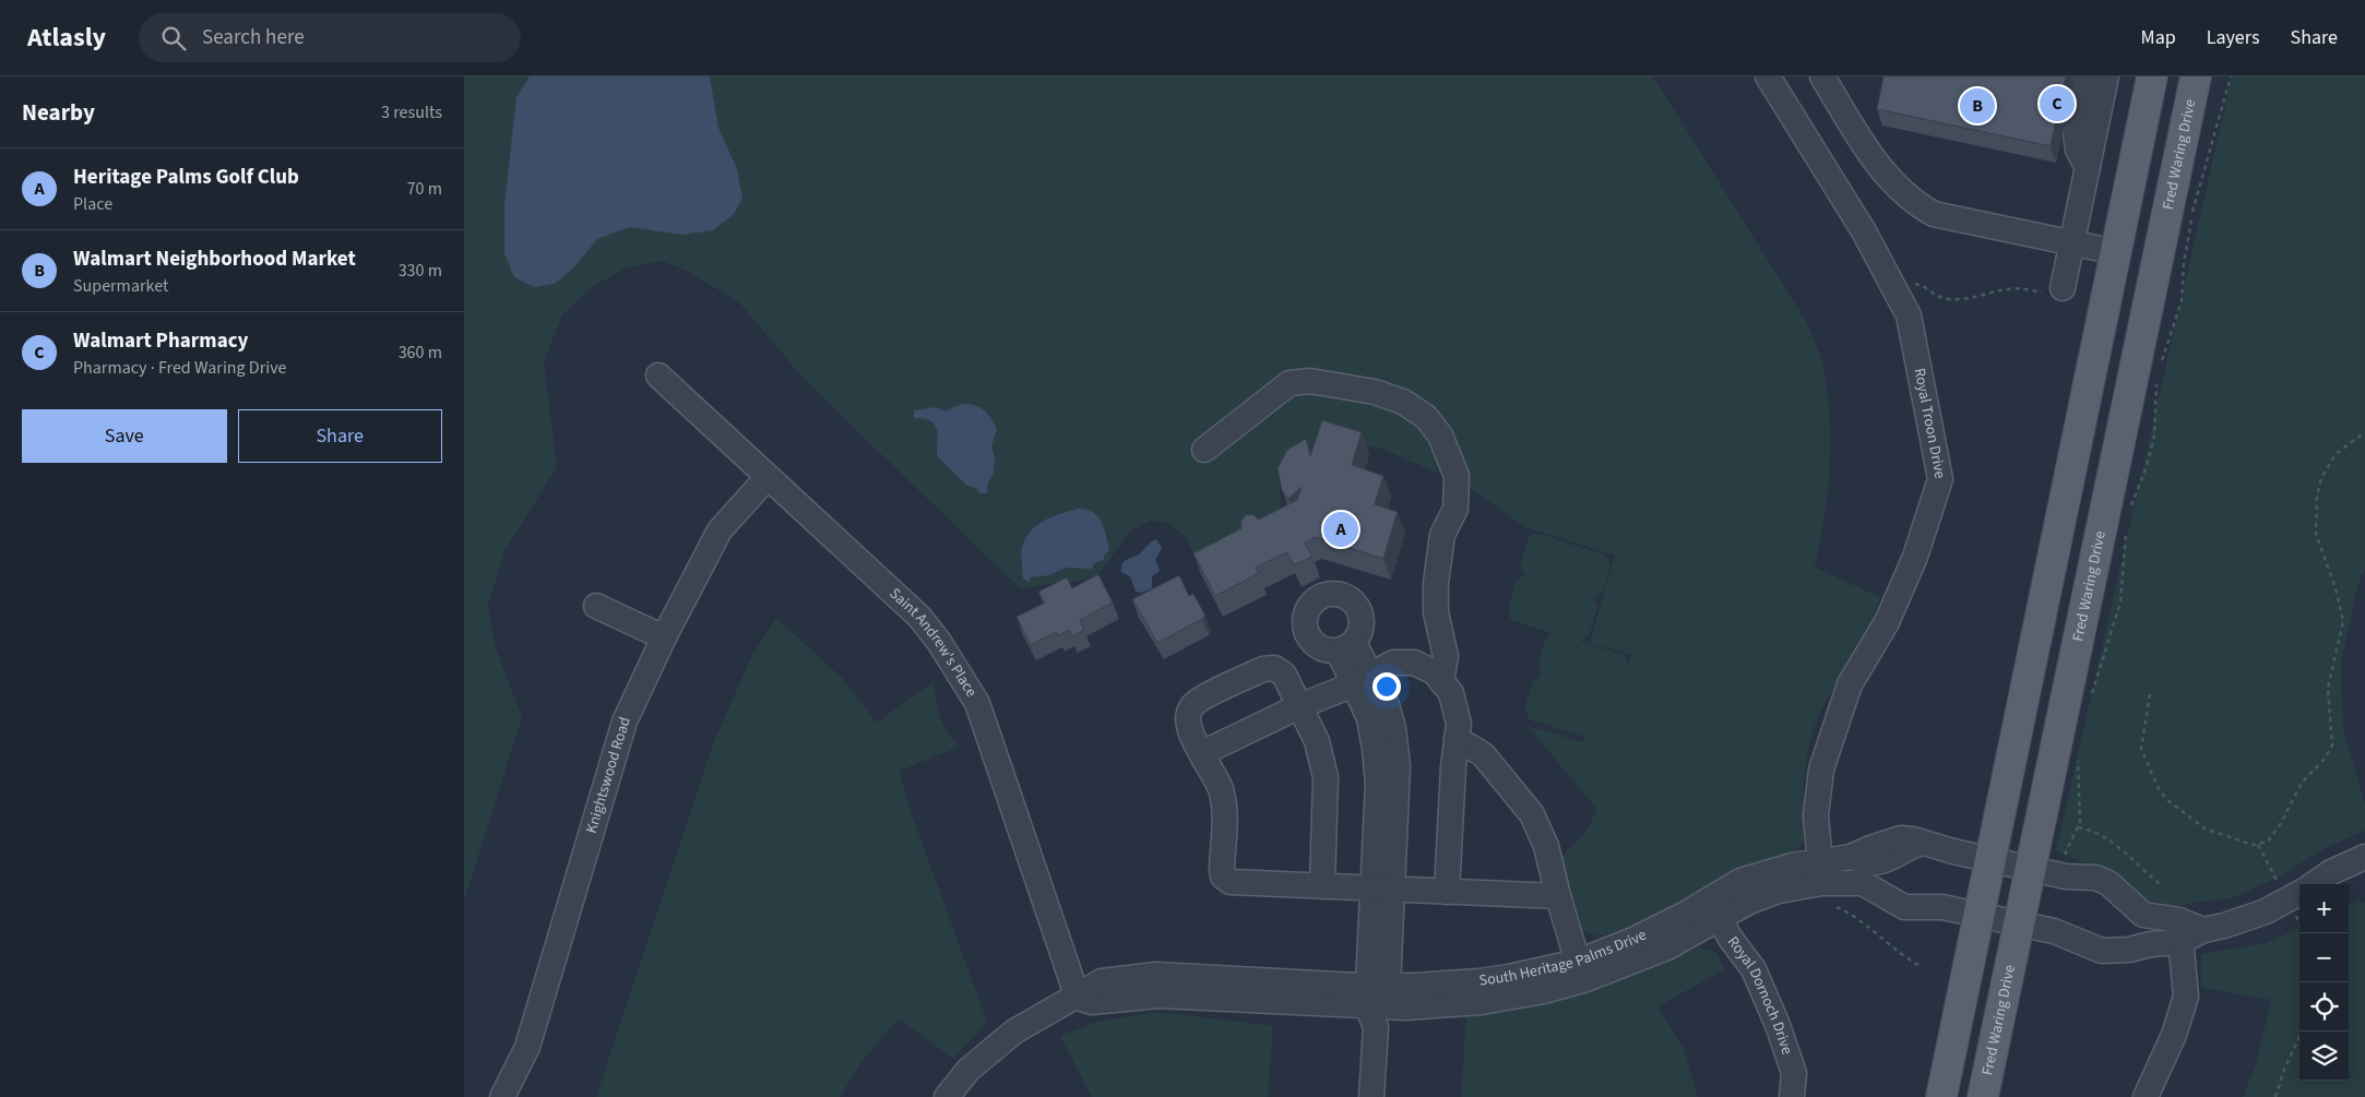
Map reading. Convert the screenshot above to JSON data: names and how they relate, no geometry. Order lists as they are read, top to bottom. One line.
{"streets":{"main road":["Fred Waring Drive"],"street":["Royal Troon Drive","Saint Andrew's Place","Knightswood Road","South Heritage Palms Drive","Royal Dornoch Drive"]},"crossings":[["Fred Waring Drive","South Heritage Palms Drive"],["Royal Troon Drive","South Heritage Palms Drive"],["Saint Andrew's Place","Knightswood Road"],["Saint Andrew's Place","South Heritage Palms Drive"],["South Heritage Palms Drive","Royal Dornoch Drive"]],"page":{"header":"Atlasly","search":"Search here","nav":["Map","Layers","Share"],"heading":["Nearby","3 results"],"pins":["C","B","A"],"list":[{"mark":"A","name":"Heritage Palms Golf Club","note":"Place","value":"70 m"},{"mark":"B","name":"Walmart Neighborhood Market","note":"Supermarket","value":"330 m"},{"mark":"C","name":"Walmart Pharmacy","note":"Pharmacy · Fred Waring Drive","value":"360 m"}],"buttons":["Save","Share"],"map_buttons":["+","−"]}}
